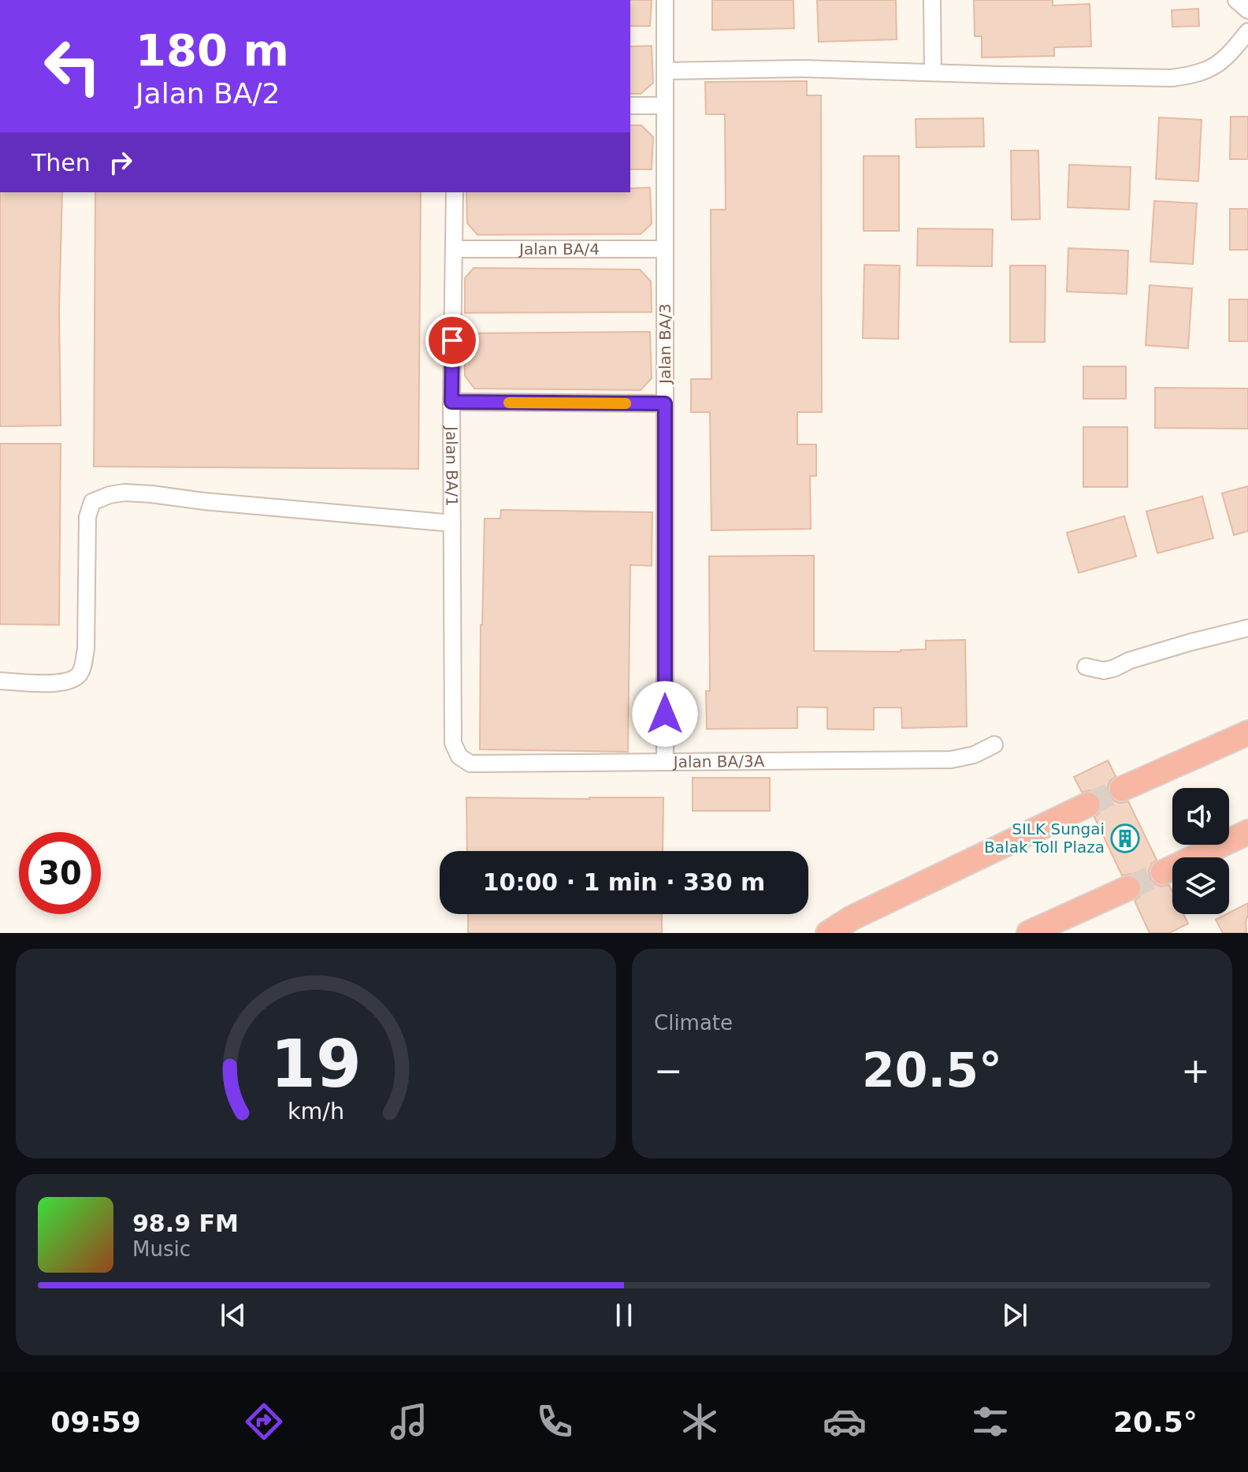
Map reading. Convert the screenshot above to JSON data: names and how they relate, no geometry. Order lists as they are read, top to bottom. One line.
{"streets":{"street":["Jalan BA/4","Jalan BA/3","Jalan BA/1","Jalan BA/3A"]},"crossings":[["Jalan BA/4","Jalan BA/3"],["Jalan BA/4","Jalan BA/1"],["Jalan BA/3","Jalan BA/3A"],["Jalan BA/1","Jalan BA/3A"]],"places":{"building":["SILK Sungai Balak Toll Plaza"]},"page":{"turn":["180 m","Jalan BA/2"],"then":"Then","limit":"30","trip":"10:00 · 1 min · 330 m","tile":"Climate","heat":["−","20.5°","+"],"song":["98.9 FM","Music"],"tabs":["09:59","20.5°"],"gauge":["19","km/h"]}}
